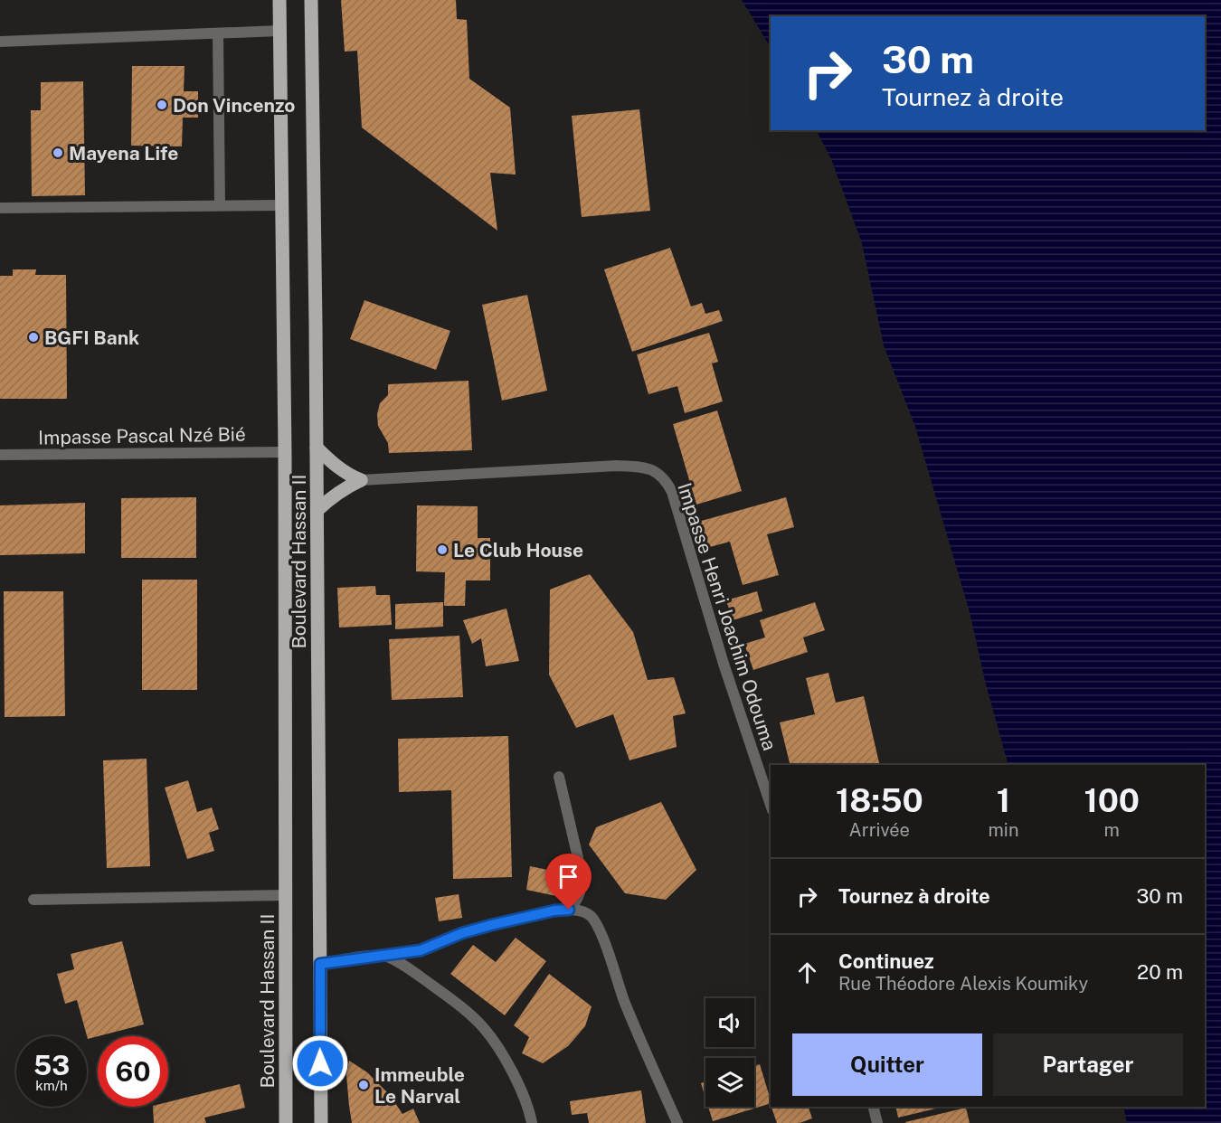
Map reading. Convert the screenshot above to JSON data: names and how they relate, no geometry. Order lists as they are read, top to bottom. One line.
{"streets":{"main road":["Boulevard Hassan II"],"street":["Impasse Pascal Nzé Bié","Impasse Henri Joachim Odouma"]},"crossings":[["Impasse Pascal Nzé Bié","Boulevard Hassan II"]],"places":["Don Vincenzo","Mayena Life","BGFI Bank","Le Club House","Immeuble Le Narval"],"page":{"turn":["30 m","Tournez à droite"],"eta":["18:50","Arrivée","1","min","100","m"],"list":[{"name":"Tournez à droite","value":"30 m"},{"name":"Continuez","note":"Rue Théodore Alexis Koumiky","value":"20 m"}],"buttons":["Quitter","Partager"],"speed":"53 km/h","limit":"60"}}
